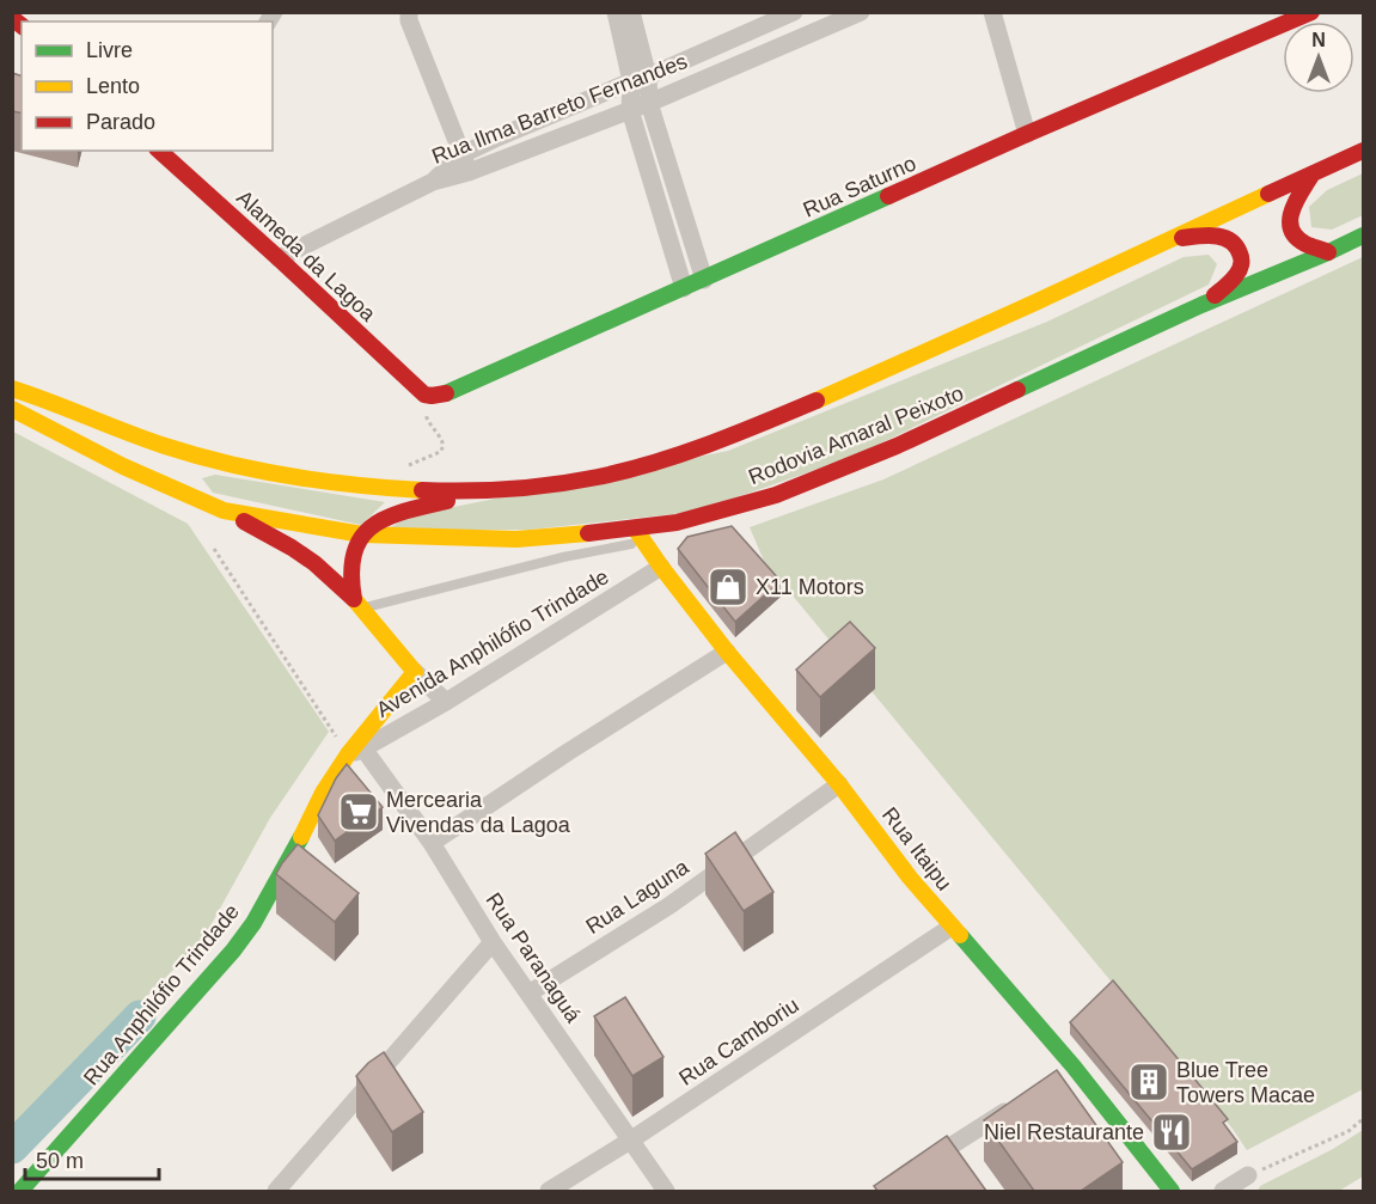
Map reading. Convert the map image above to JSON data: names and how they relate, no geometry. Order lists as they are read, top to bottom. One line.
{"streets":{"main road":["Rua Saturno","Alameda da Lagoa","Rodovia Amaral Peixoto","Rua Itaipu","Rua Anphilófio Trindade"],"street":["Rua Ilma Barreto Fernandes","Avenida Anphilófio Trindade","Rua Laguna","Rua Paranaguá","Rua Camboriu"]},"crossings":[["Rua Ilma Barreto Fernandes","Alameda da Lagoa"],["Rua Saturno","Alameda da Lagoa"],["Rodovia Amaral Peixoto","Rua Itaipu"],["Avenida Anphilófio Trindade","Rua Itaipu"],["Avenida Anphilófio Trindade","Rua Paranaguá"],["Avenida Anphilófio Trindade","Rua Anphilófio Trindade"],["Rua Itaipu","Rua Laguna"],["Rua Itaipu","Rua Camboriu"],["Rua Laguna","Rua Paranaguá"],["Rua Paranaguá","Rua Anphilófio Trindade"],["Rua Paranaguá","Rua Camboriu"]],"places":{"shop":["X11 Motors"],"supermarket":["Mercearia Vivendas da Lagoa"],"building":["Blue Tree Towers Macae"],"restaurant":["Niel Restaurante"]},"legend":["Livre","Lento","Parado"],"scale_bar":"50 m","north":"top"}
